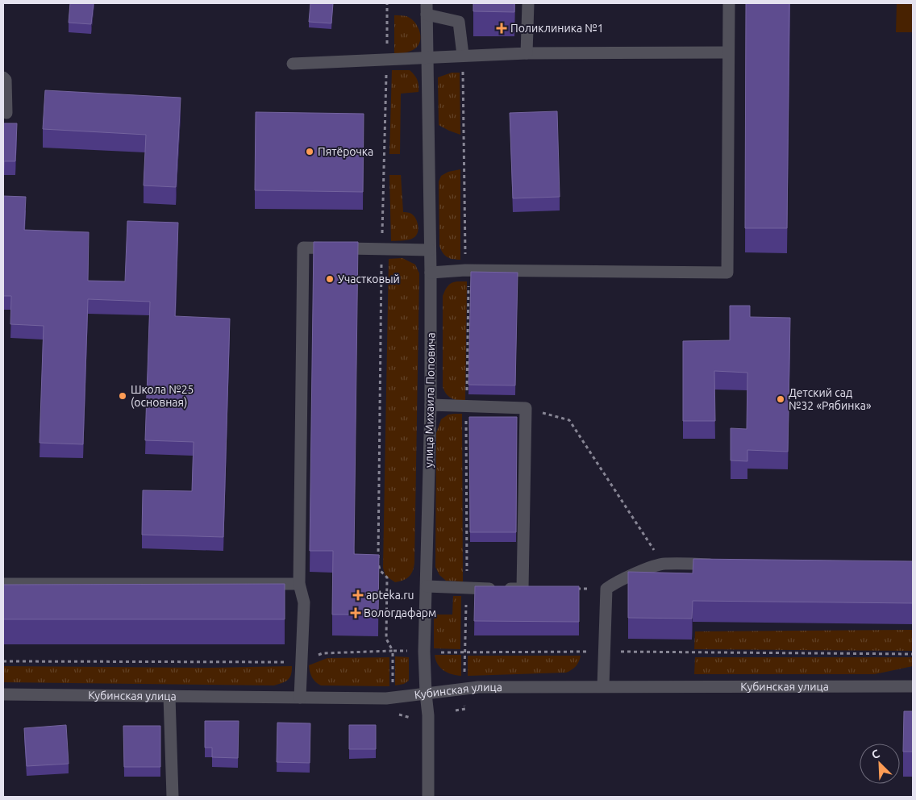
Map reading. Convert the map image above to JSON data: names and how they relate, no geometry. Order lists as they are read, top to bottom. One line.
{"streets":{"street":["улица Михаила Поповича","Кубинская улица"]},"crossings":[["улица Михаила Поповича","Кубинская улица"]],"places":{"health":["Поликлиника №1","apteka.ru","Вологдафарм"],"other":["Пятёрочка","Участковый","Школа №25 (основная)","Детский сад №32 «Рябинка»"]},"north":"top left"}
